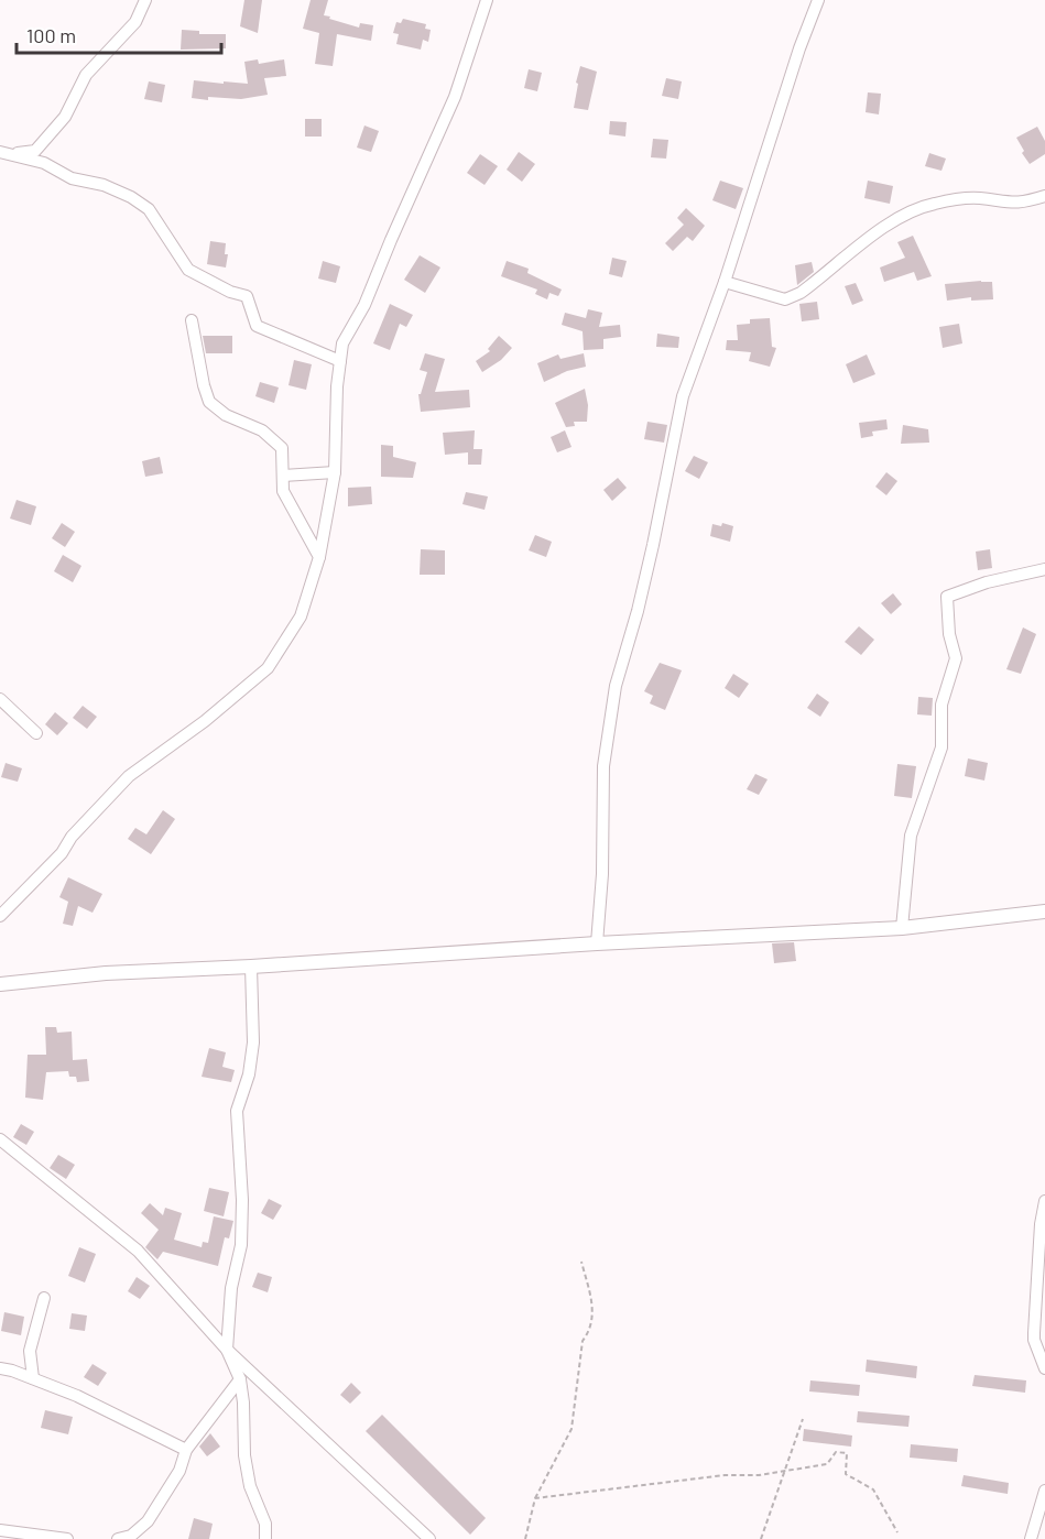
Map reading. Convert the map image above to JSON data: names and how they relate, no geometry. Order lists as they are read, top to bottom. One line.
{"scale_bar":"100 m"}
